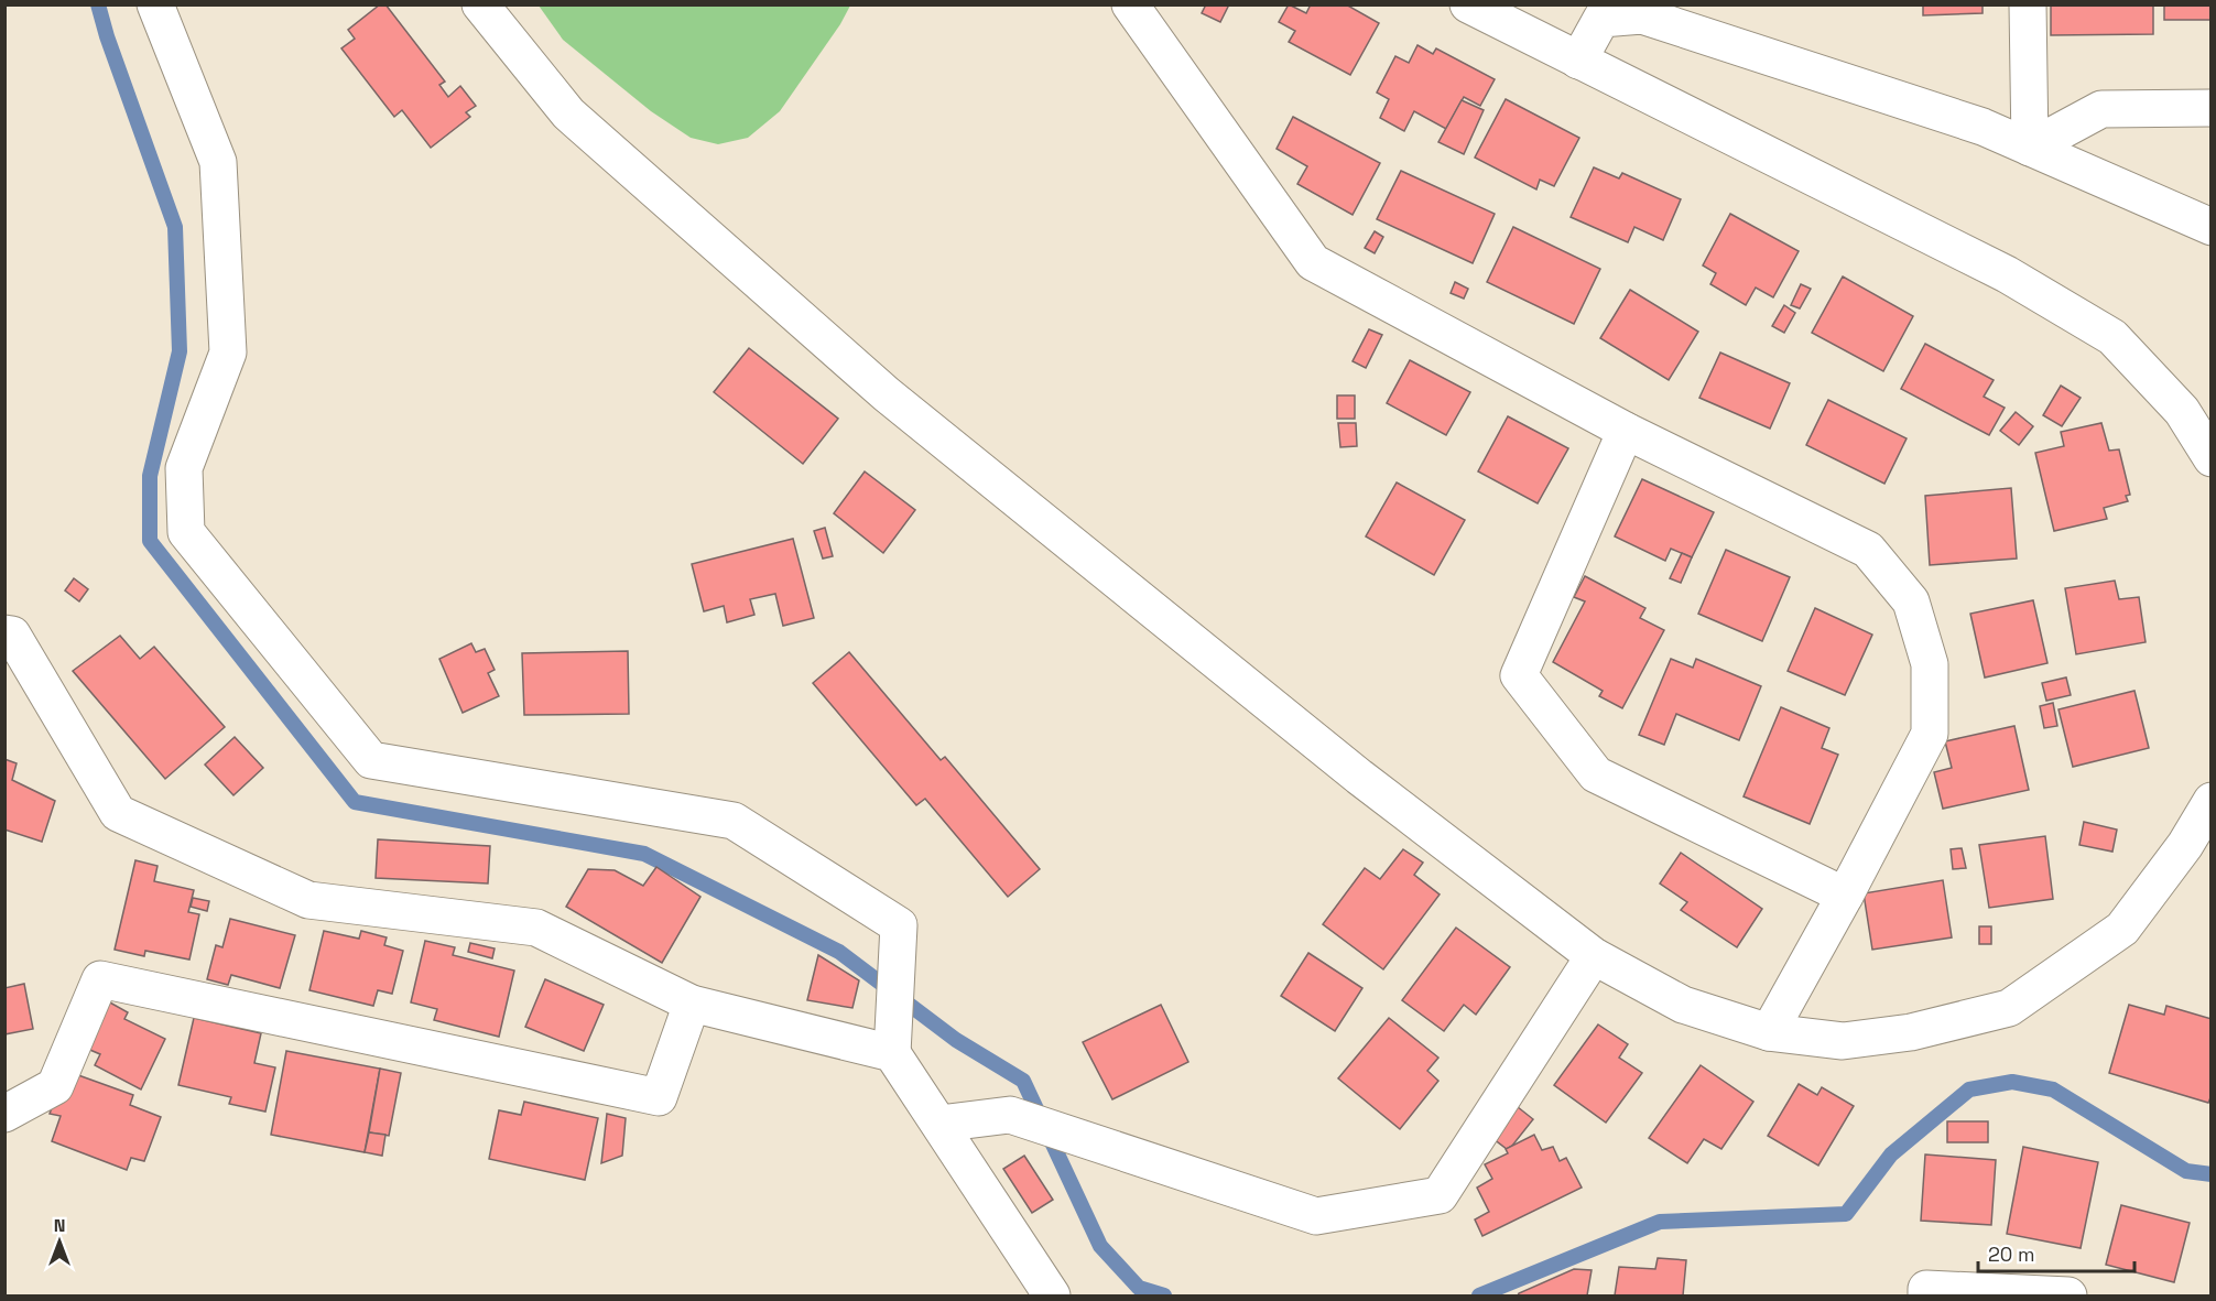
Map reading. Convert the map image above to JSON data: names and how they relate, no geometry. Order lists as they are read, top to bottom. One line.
{"scale_bar":"20 m","north":"top"}
